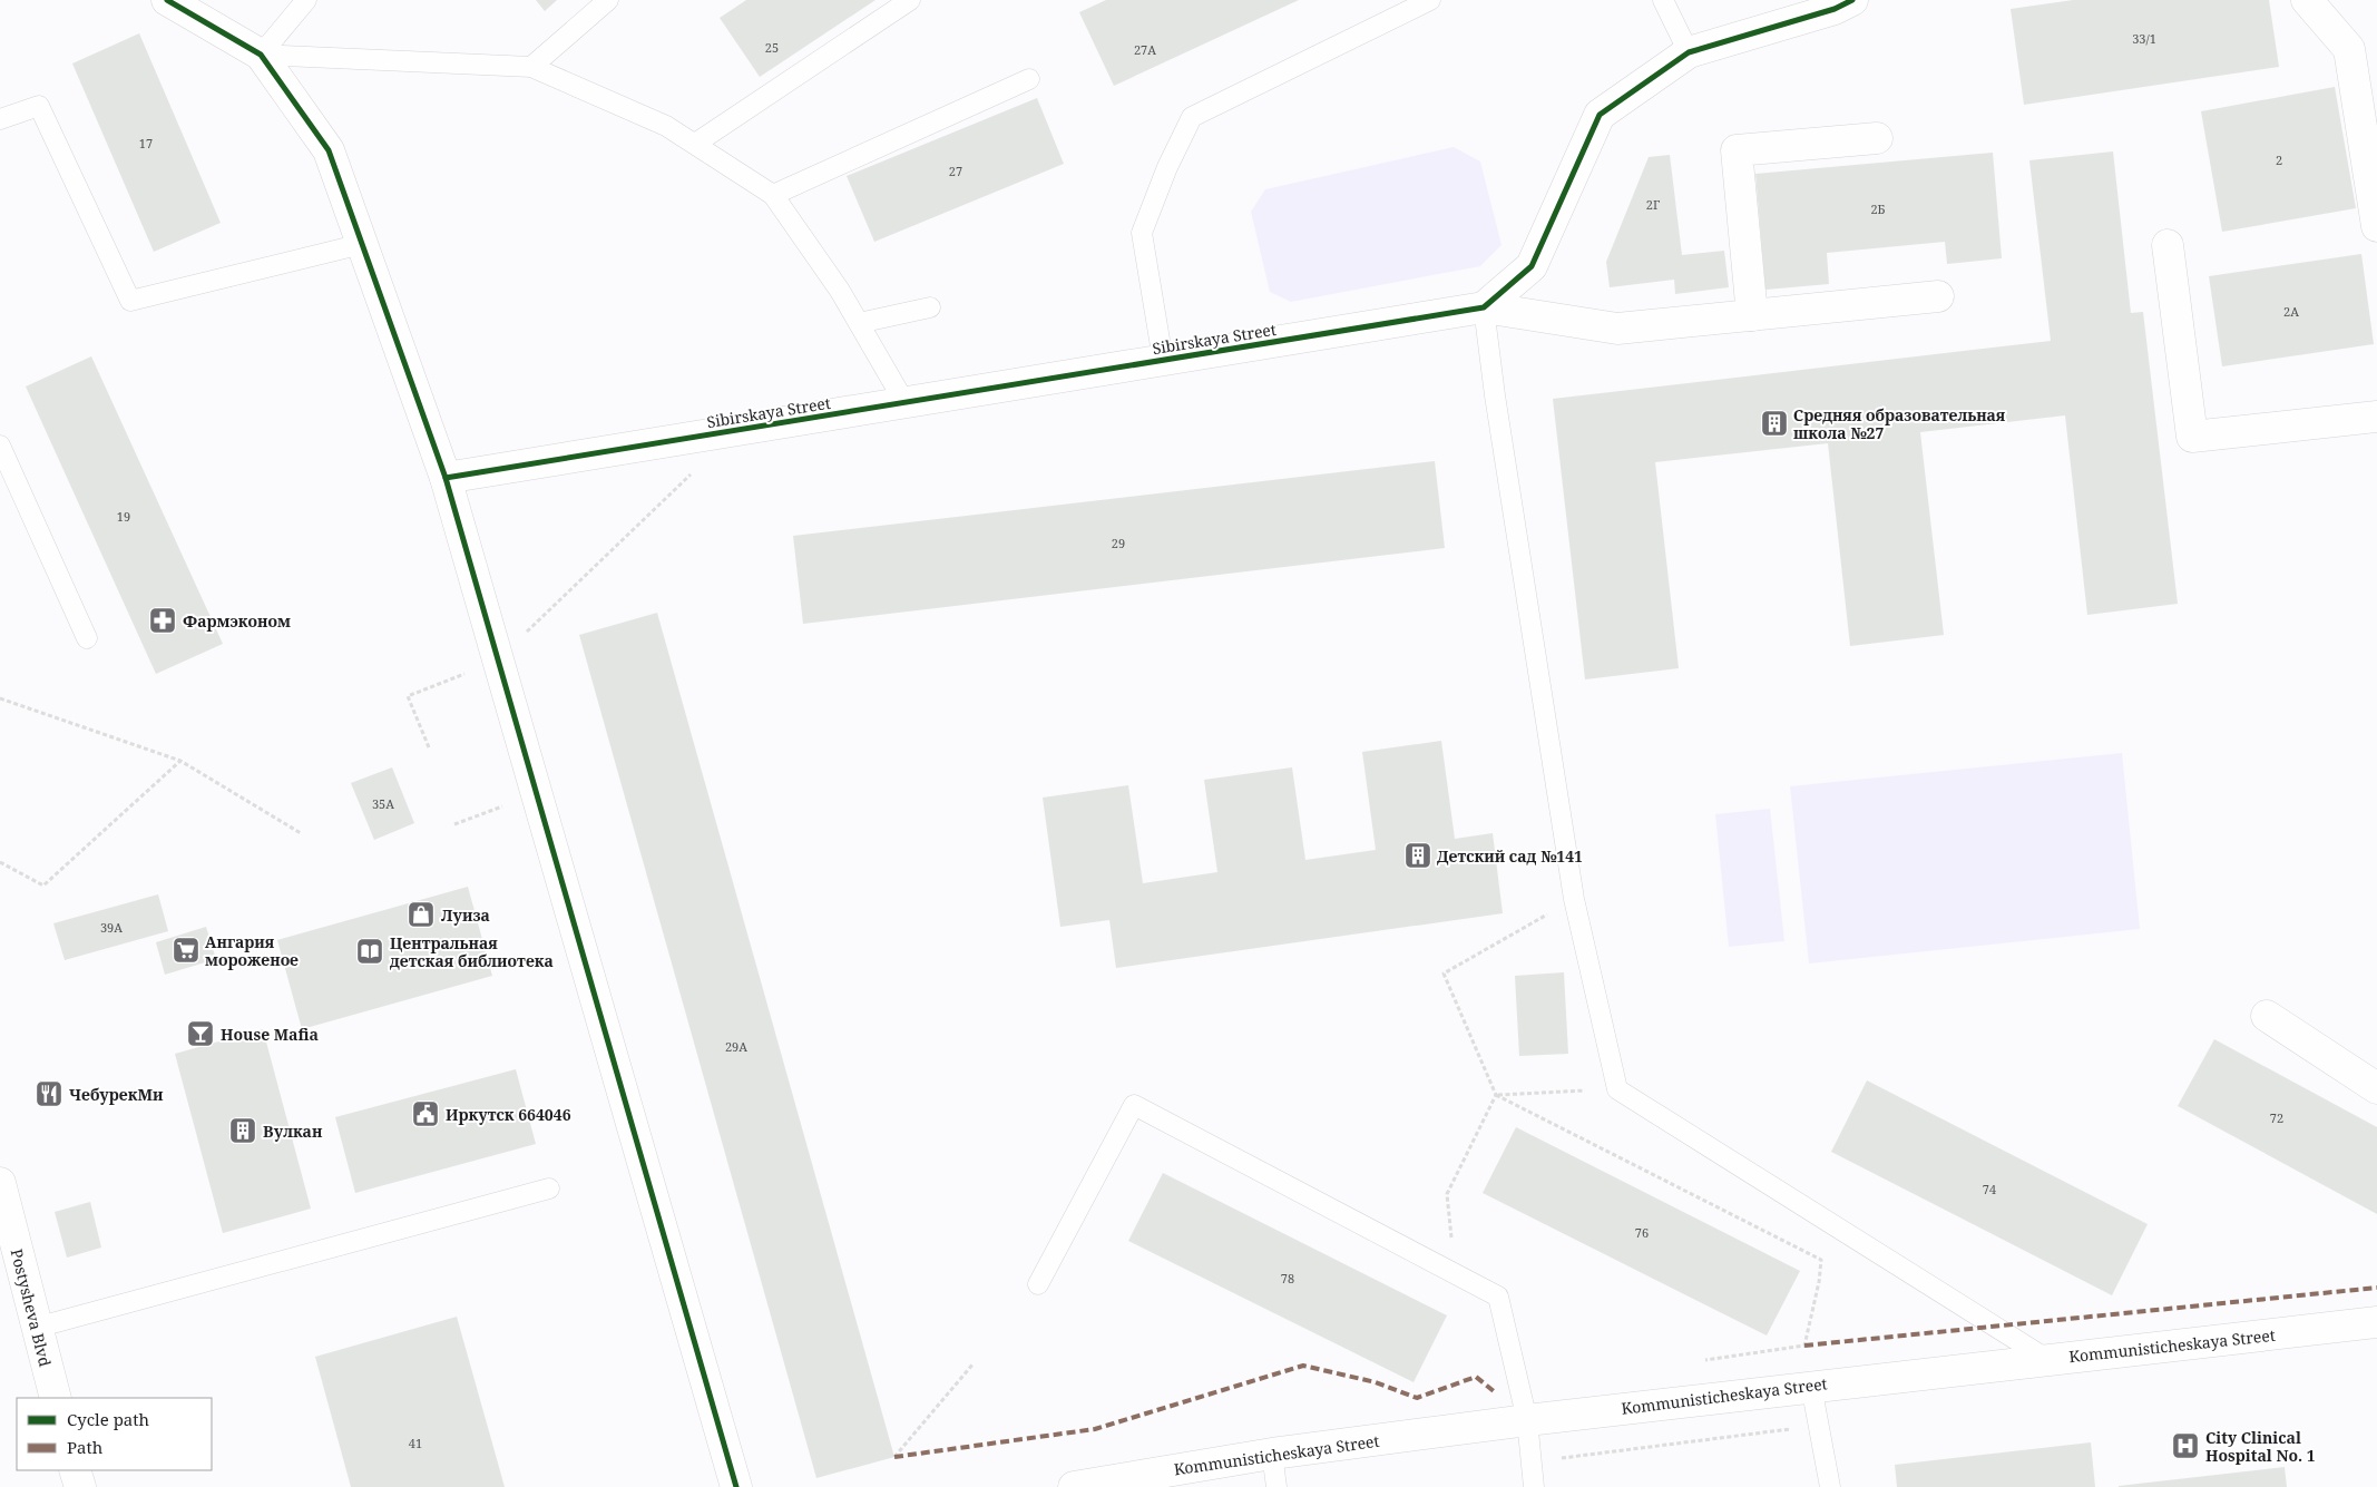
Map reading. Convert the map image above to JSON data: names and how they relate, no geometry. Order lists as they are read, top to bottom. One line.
{"streets":{"street":["Sibirskaya Street","Postysheva Blvd","Kommunisticheskaya Street"]},"places":{"building":["Средняя образовательная школа №27","Детский сад №141","Вулкан"],"pharmacy":["Фармэконом"],"shop":["Луиза"],"supermarket":["Ангария мороженое"],"library":["Центральная детская библиотека"],"bar":["House Mafia"],"restaurant":["ЧебурекМи"],"public building":["Иркутск 664046"],"hospital":["City Clinical Hospital No. 1"]},"house_numbers":["33/1","25","27А","17","2","27","2Г","2Б","2А","19","29","35А","39А","29А","72","74","76","78","41"],"legend":["Cycle path","Path"]}
